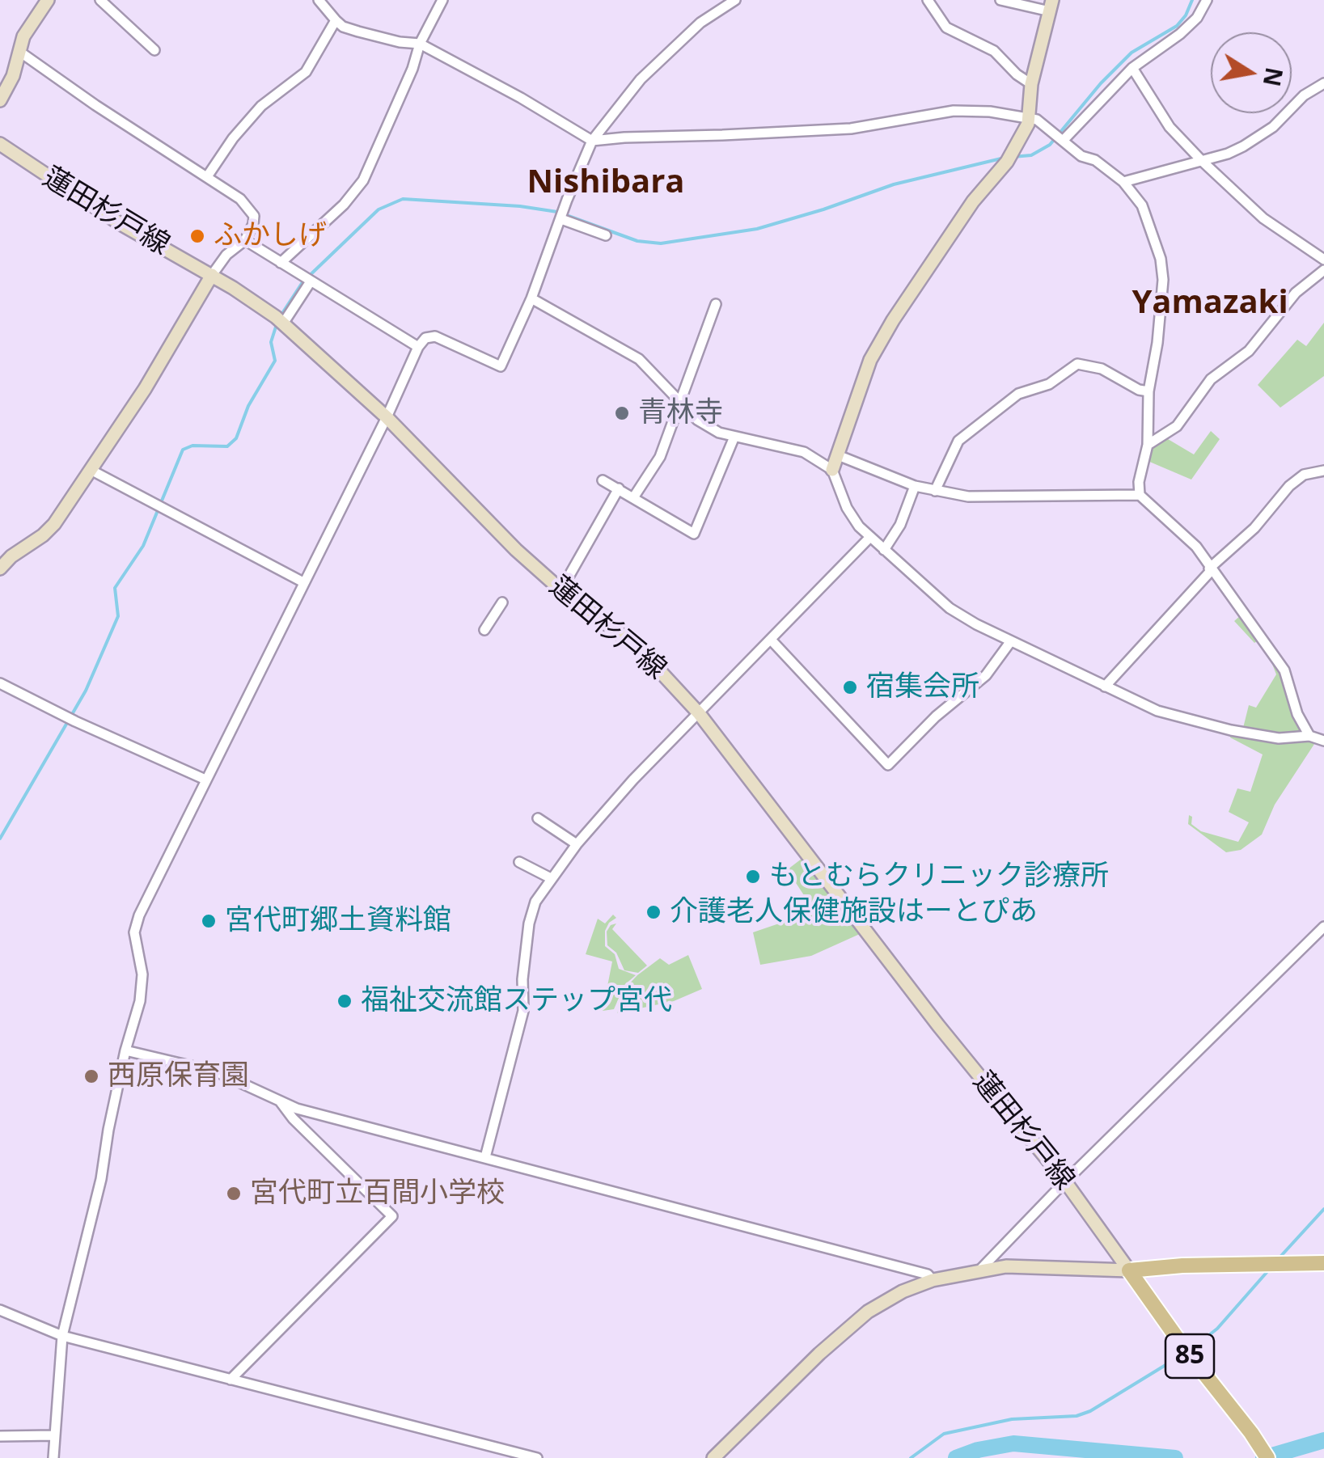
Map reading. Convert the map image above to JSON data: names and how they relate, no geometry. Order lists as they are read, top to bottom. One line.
{"streets":{"main road":["蓮田杉戸線","85"]},"crossings":[["蓮田杉戸線","85"]],"districts":["Nishibara","Yamazaki"],"places":["ふかしげ","青林寺","宿集会所","もとむらクリニック診療所","介護老人保健施設はーとぴあ","宮代町郷土資料館","福祉交流館ステップ宮代","西原保育園","宮代町立百間小学校"],"north":"right"}
